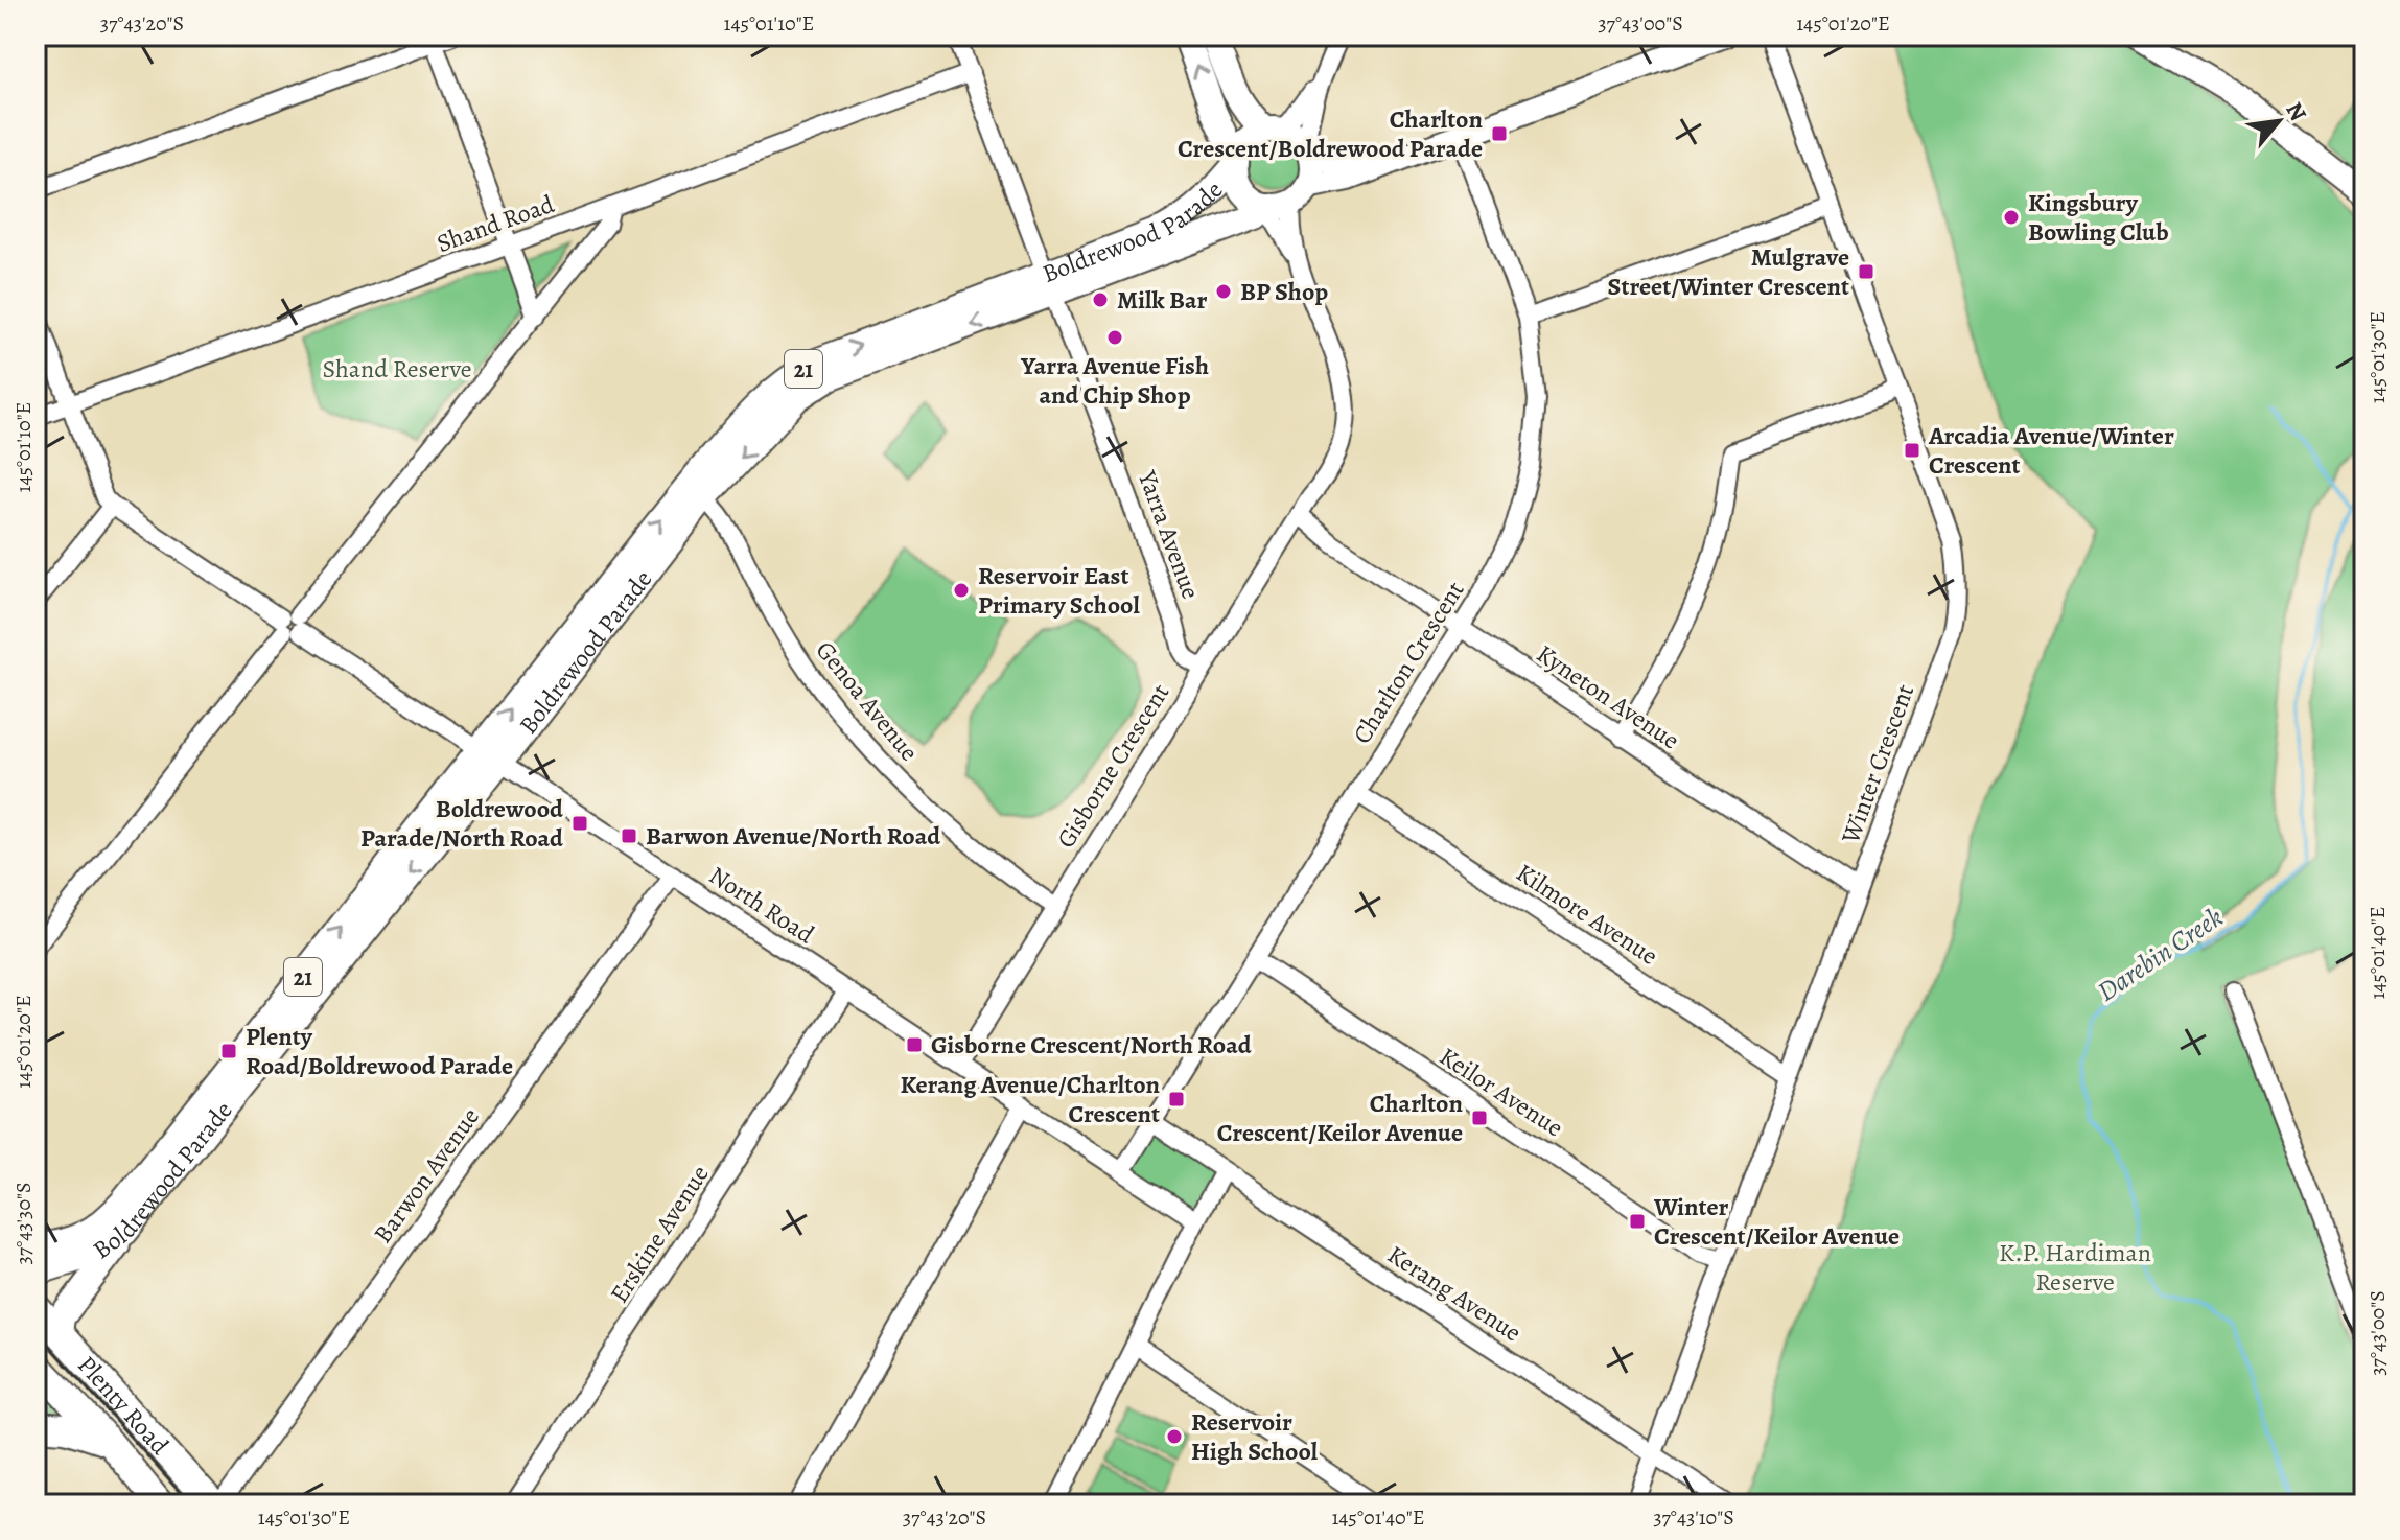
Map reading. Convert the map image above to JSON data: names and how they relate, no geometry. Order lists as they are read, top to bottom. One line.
{"streets":{"highway":["Plenty Road"],"main road":["Boldrewood Parade","21"],"street":["Shand Road","Yarra Avenue","Charlton Crescent","Kyneton Avenue","Genoa Avenue","Winter Crescent","Gisborne Crescent","North Road","Kilmore Avenue","Keilor Avenue","Barwon Avenue","Erskine Avenue","Kerang Avenue"]},"crossings":[["Shand Road","Yarra Avenue"],["Shand Road","North Road"],["Boldrewood Parade","21"],["Boldrewood Parade","Yarra Avenue"],["Boldrewood Parade","Charlton Crescent"],["Boldrewood Parade","Genoa Avenue"],["Boldrewood Parade","Gisborne Crescent"],["Boldrewood Parade","North Road"],["21","Gisborne Crescent"],["Yarra Avenue","Gisborne Crescent"],["Charlton Crescent","Kyneton Avenue"],["Charlton Crescent","North Road"],["Charlton Crescent","Kilmore Avenue"],["Charlton Crescent","Keilor Avenue"],["Charlton Crescent","Kerang Avenue"],["Kyneton Avenue","Winter Crescent"],["Kyneton Avenue","Gisborne Crescent"],["Genoa Avenue","Gisborne Crescent"],["Winter Crescent","Kilmore Avenue"],["Winter Crescent","Keilor Avenue"],["Winter Crescent","Kerang Avenue"],["Gisborne Crescent","North Road"],["North Road","Barwon Avenue"],["North Road","Erskine Avenue"]],"water":["Darebin Creek"],"parks":["Shand Reserve","K.P. Hardiman Reserve"],"places":{"transit":["Charlton Crescent/Boldrewood Parade","Mulgrave Street/Winter Crescent","Arcadia Avenue/Winter Crescent","Boldrewood Parade/North Road","Barwon Avenue/North Road","Gisborne Crescent/North Road","Plenty Road/Boldrewood Parade","Kerang Avenue/Charlton Crescent","Charlton Crescent/Keilor Avenue","Winter Crescent/Keilor Avenue"],"other":["Kingsbury Bowling Club","BP Shop","Milk Bar","Yarra Avenue Fish and Chip Shop","Reservoir East Primary School","Reservoir High School"]},"north":"top right","coordinates":["37°43'20\"S","145°01'10\"E","37°43'00\"S","145°01'20\"E","145°01'30\"E","145°01'40\"E","37°43'30\"S","37°43'10\"S"]}
